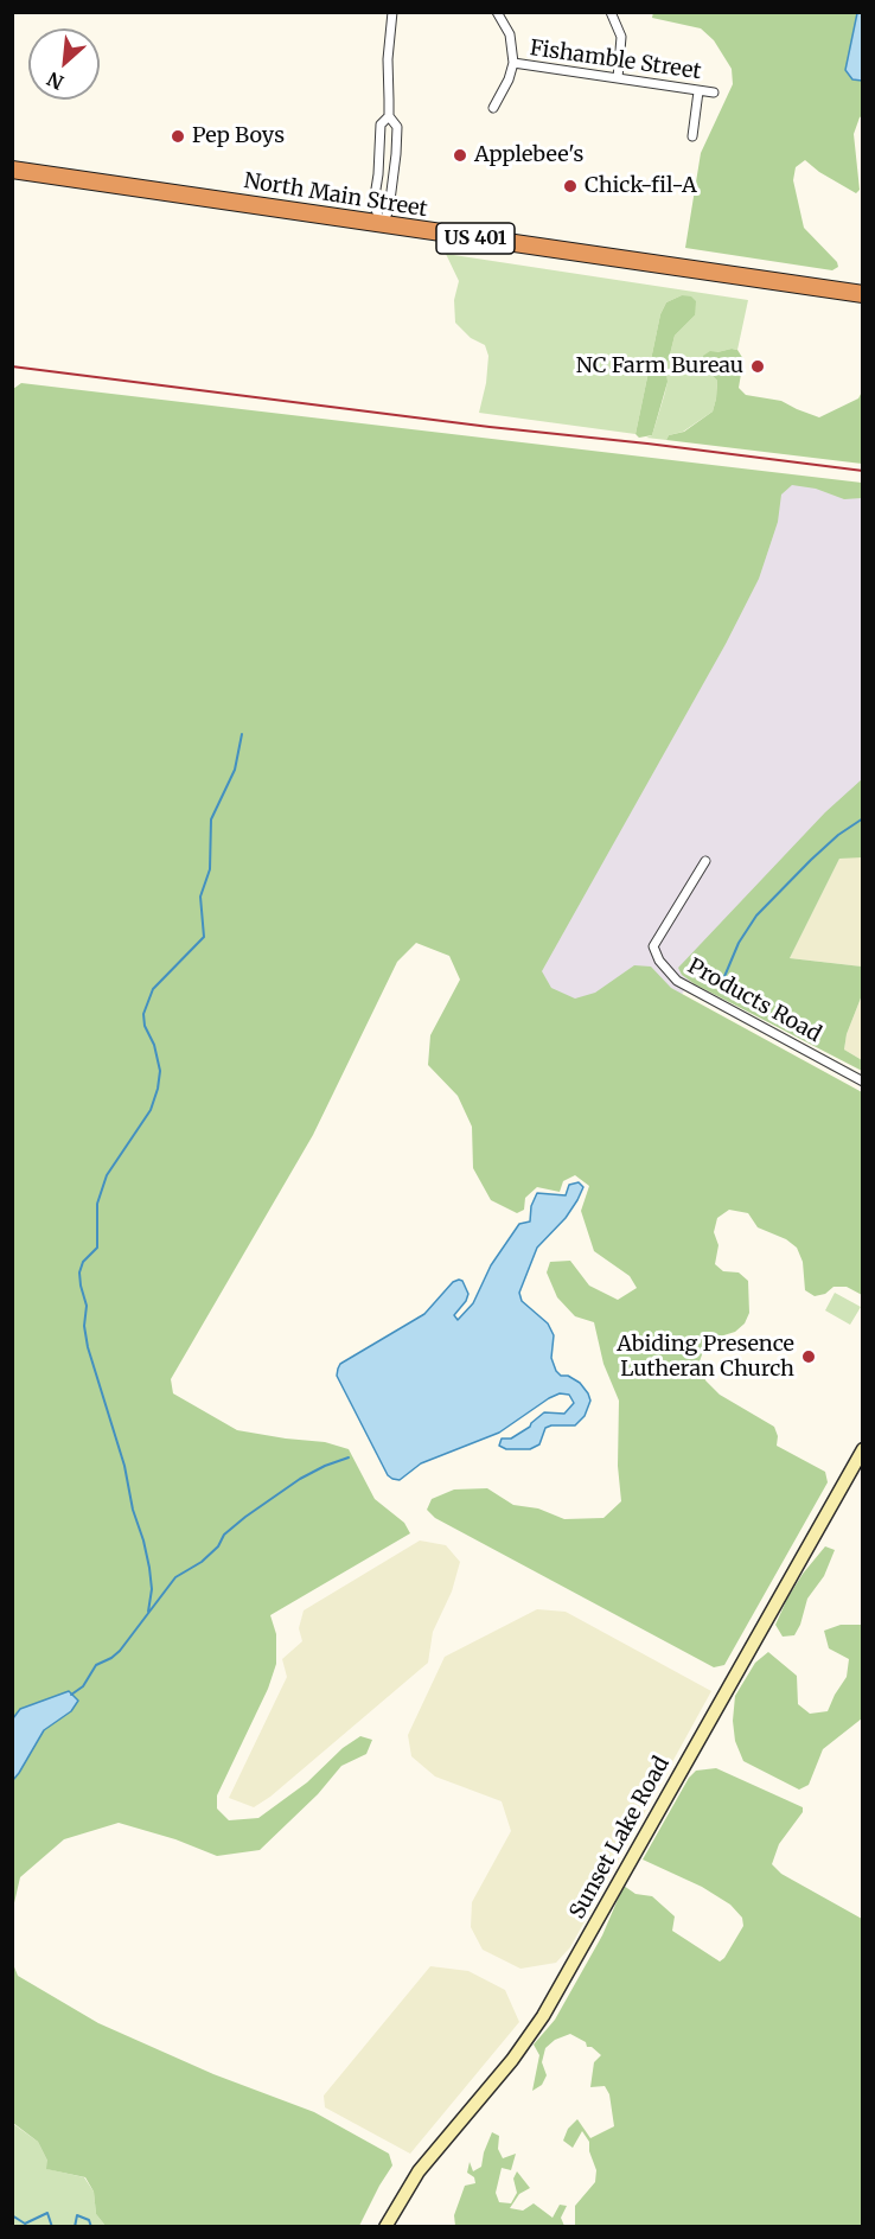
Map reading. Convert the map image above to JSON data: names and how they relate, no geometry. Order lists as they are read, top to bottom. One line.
{"streets":{"highway":["North Main Street","US 401"],"main road":["Sunset Lake Road"],"street":["Fishamble Street","Products Road"]},"places":["Pep Boys","Applebee's","Chick-fil-A","NC Farm Bureau","Abiding Presence Lutheran Church"],"north":"bottom left"}
